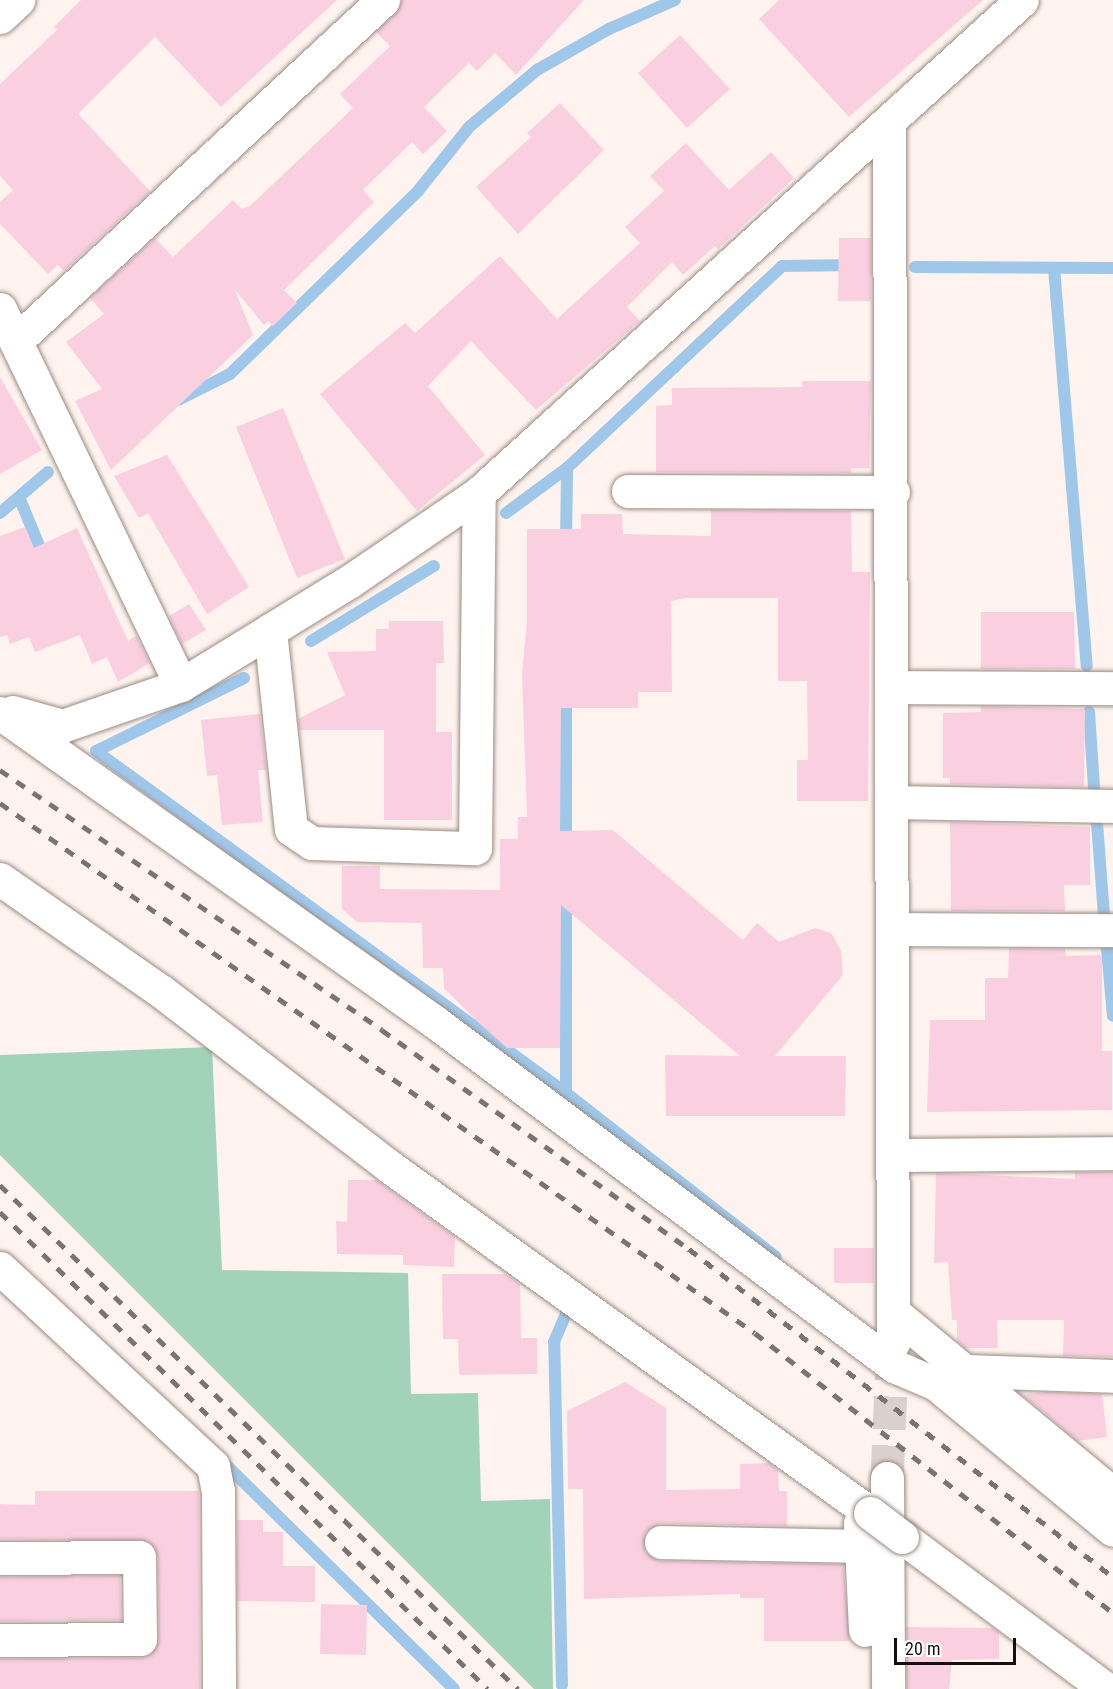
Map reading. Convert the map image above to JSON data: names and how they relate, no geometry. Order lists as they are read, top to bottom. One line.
{"scale_bar":"20 m"}
